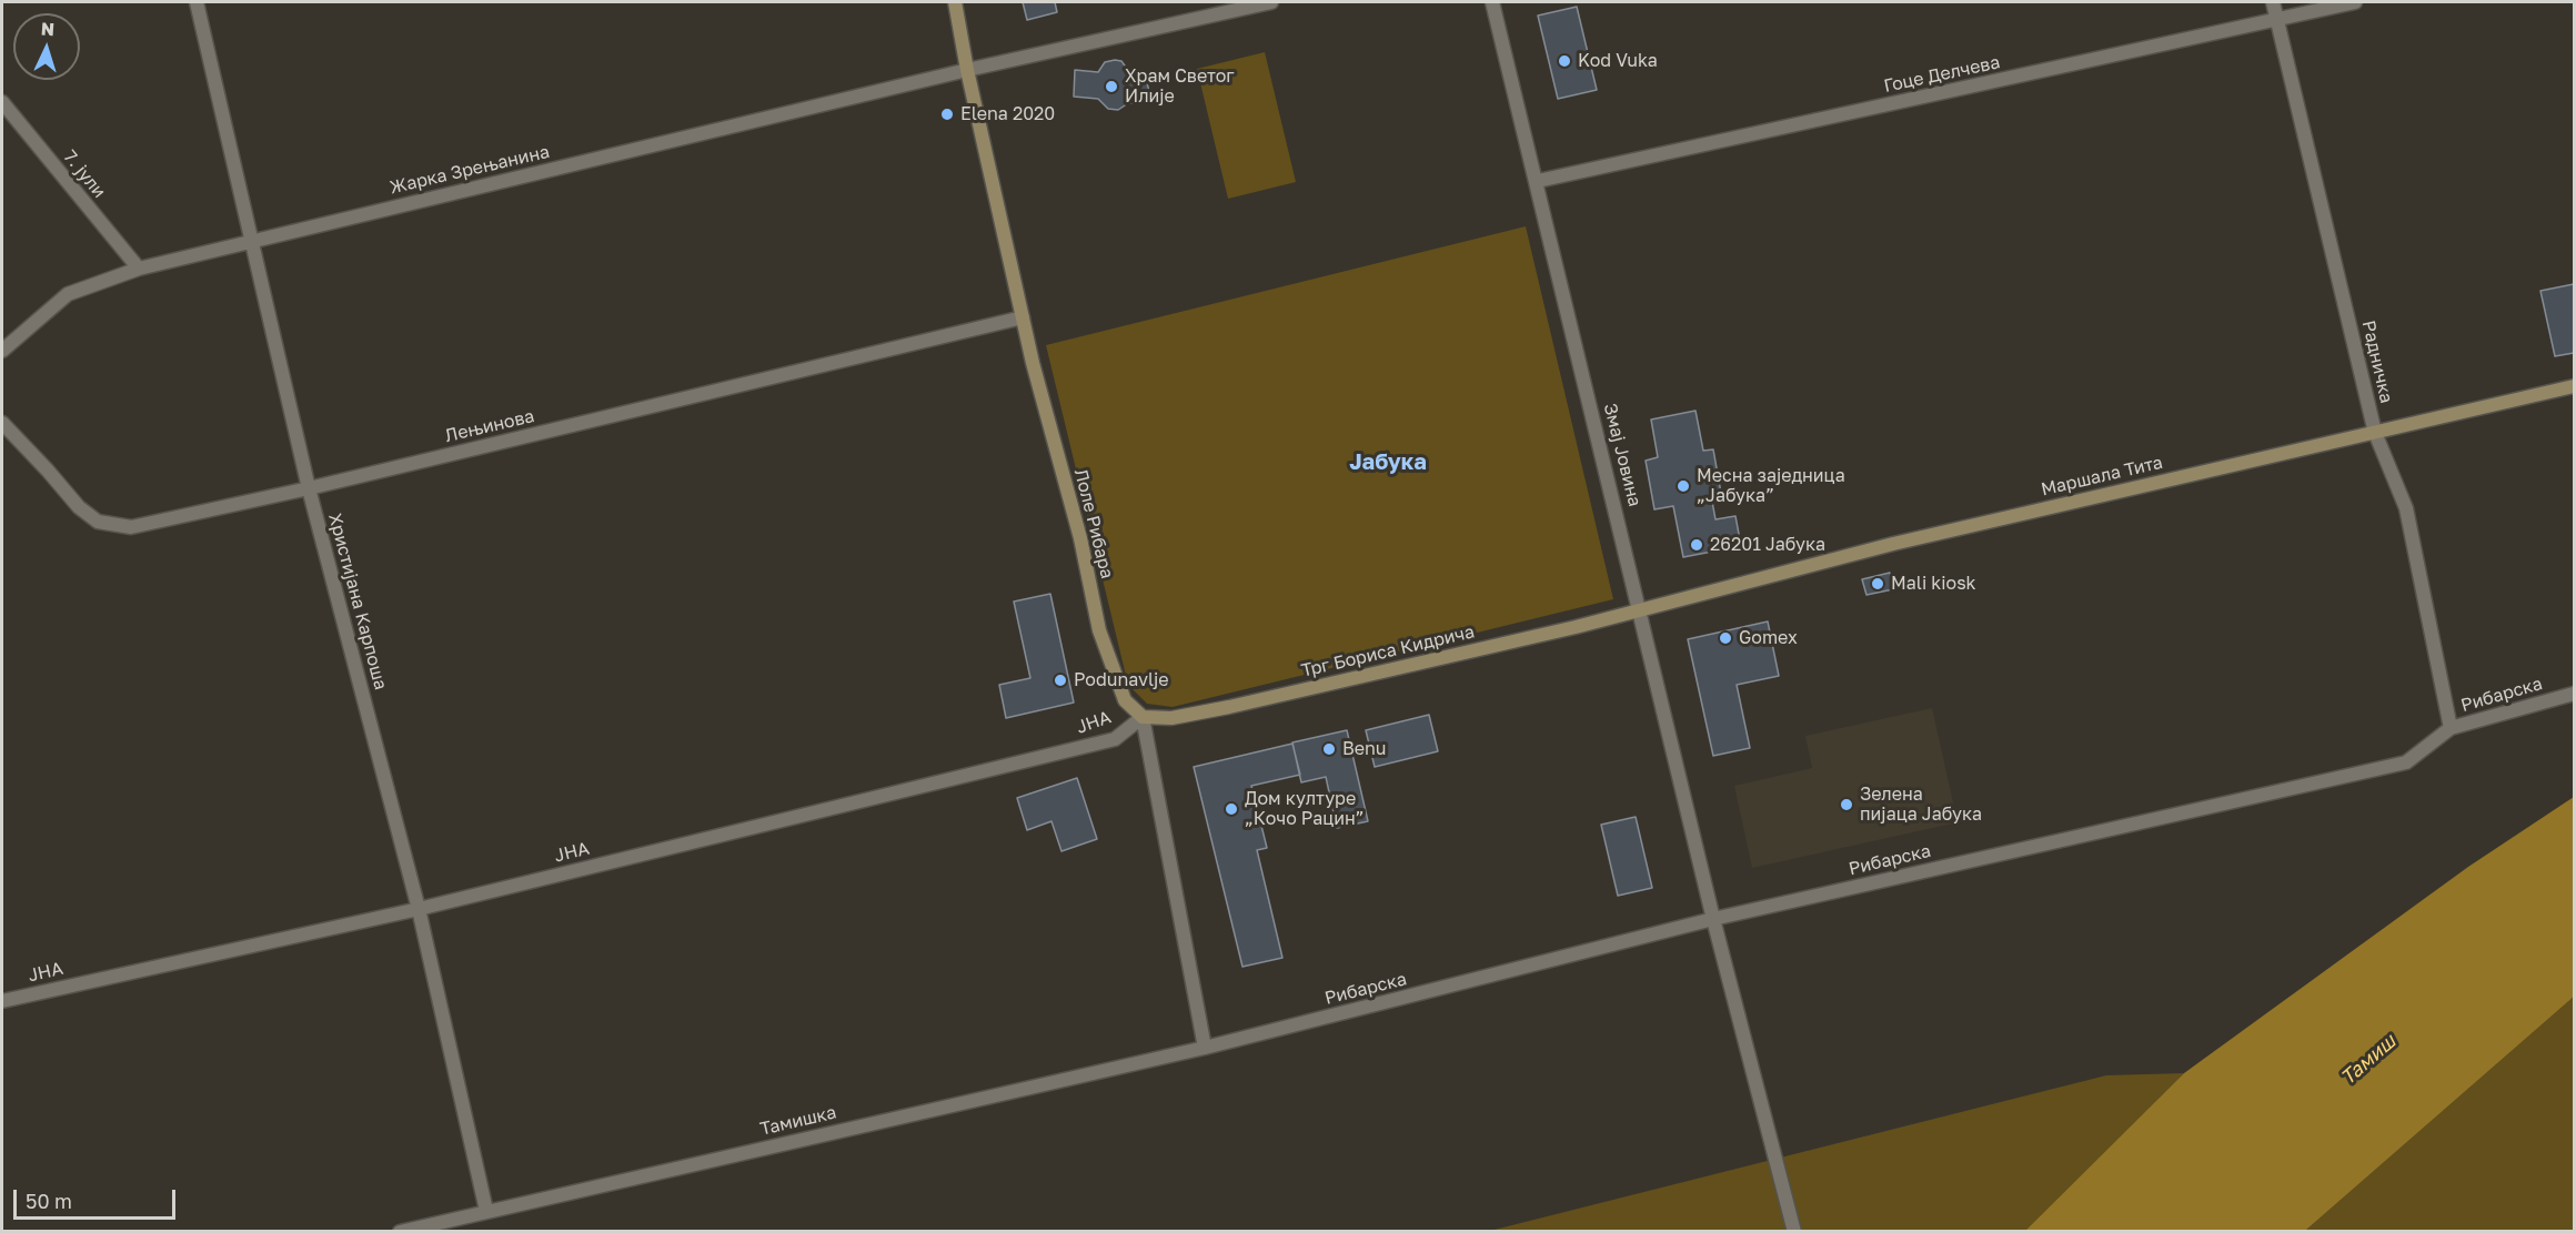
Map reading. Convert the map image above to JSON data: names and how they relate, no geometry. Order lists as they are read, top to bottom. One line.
{"streets":{"main road":["Маршала Тита","Лоле Рибара","Трг Бориса Кидрича"],"street":["Гоце Делчева","Жарка Зрењанина","7. јули","Радничка","Лењинова","Змај Јовина","Христијана Карпоша","Рибарска","ЈНА","Тамишка"]},"crossings":[["Гоце Делчева","Радничка"],["Гоце Делчева","Змај Јовина"],["Жарка Зрењанина","7. јули"],["Жарка Зрењанина","Лоле Рибара"],["Жарка Зрењанина","Христијана Карпоша"],["Радничка","Маршала Тита"],["Радничка","Рибарска"],["Лењинова","Лоле Рибара"],["Лењинова","Христијана Карпоша"],["Змај Јовина","Маршала Тита"],["Змај Јовина","Трг Бориса Кидрича"],["Змај Јовина","Рибарска"],["Маршала Тита","Трг Бориса Кидрича"],["Лоле Рибара","Трг Бориса Кидрича"],["Лоле Рибара","Рибарска"],["Лоле Рибара","ЈНА"],["Лоле Рибара","Тамишка"],["Христијана Карпоша","ЈНА"],["Христијана Карпоша","Тамишка"],["Трг Бориса Кидрича","ЈНА"],["Рибарска","Тамишка"]],"districts":["Јабука"],"water":["Тамиш"],"places":["Kod Vuka","Храм Светог Илије","Elena 2020","Месна заједница „Јабука”","26201 Јабука","Mali kiosk","Gomex","Podunavlje","Benu","Зелена пијаца Јабука","Дом културе „Кочо Рацин”"],"scale_bar":"50 m","north":"top"}
